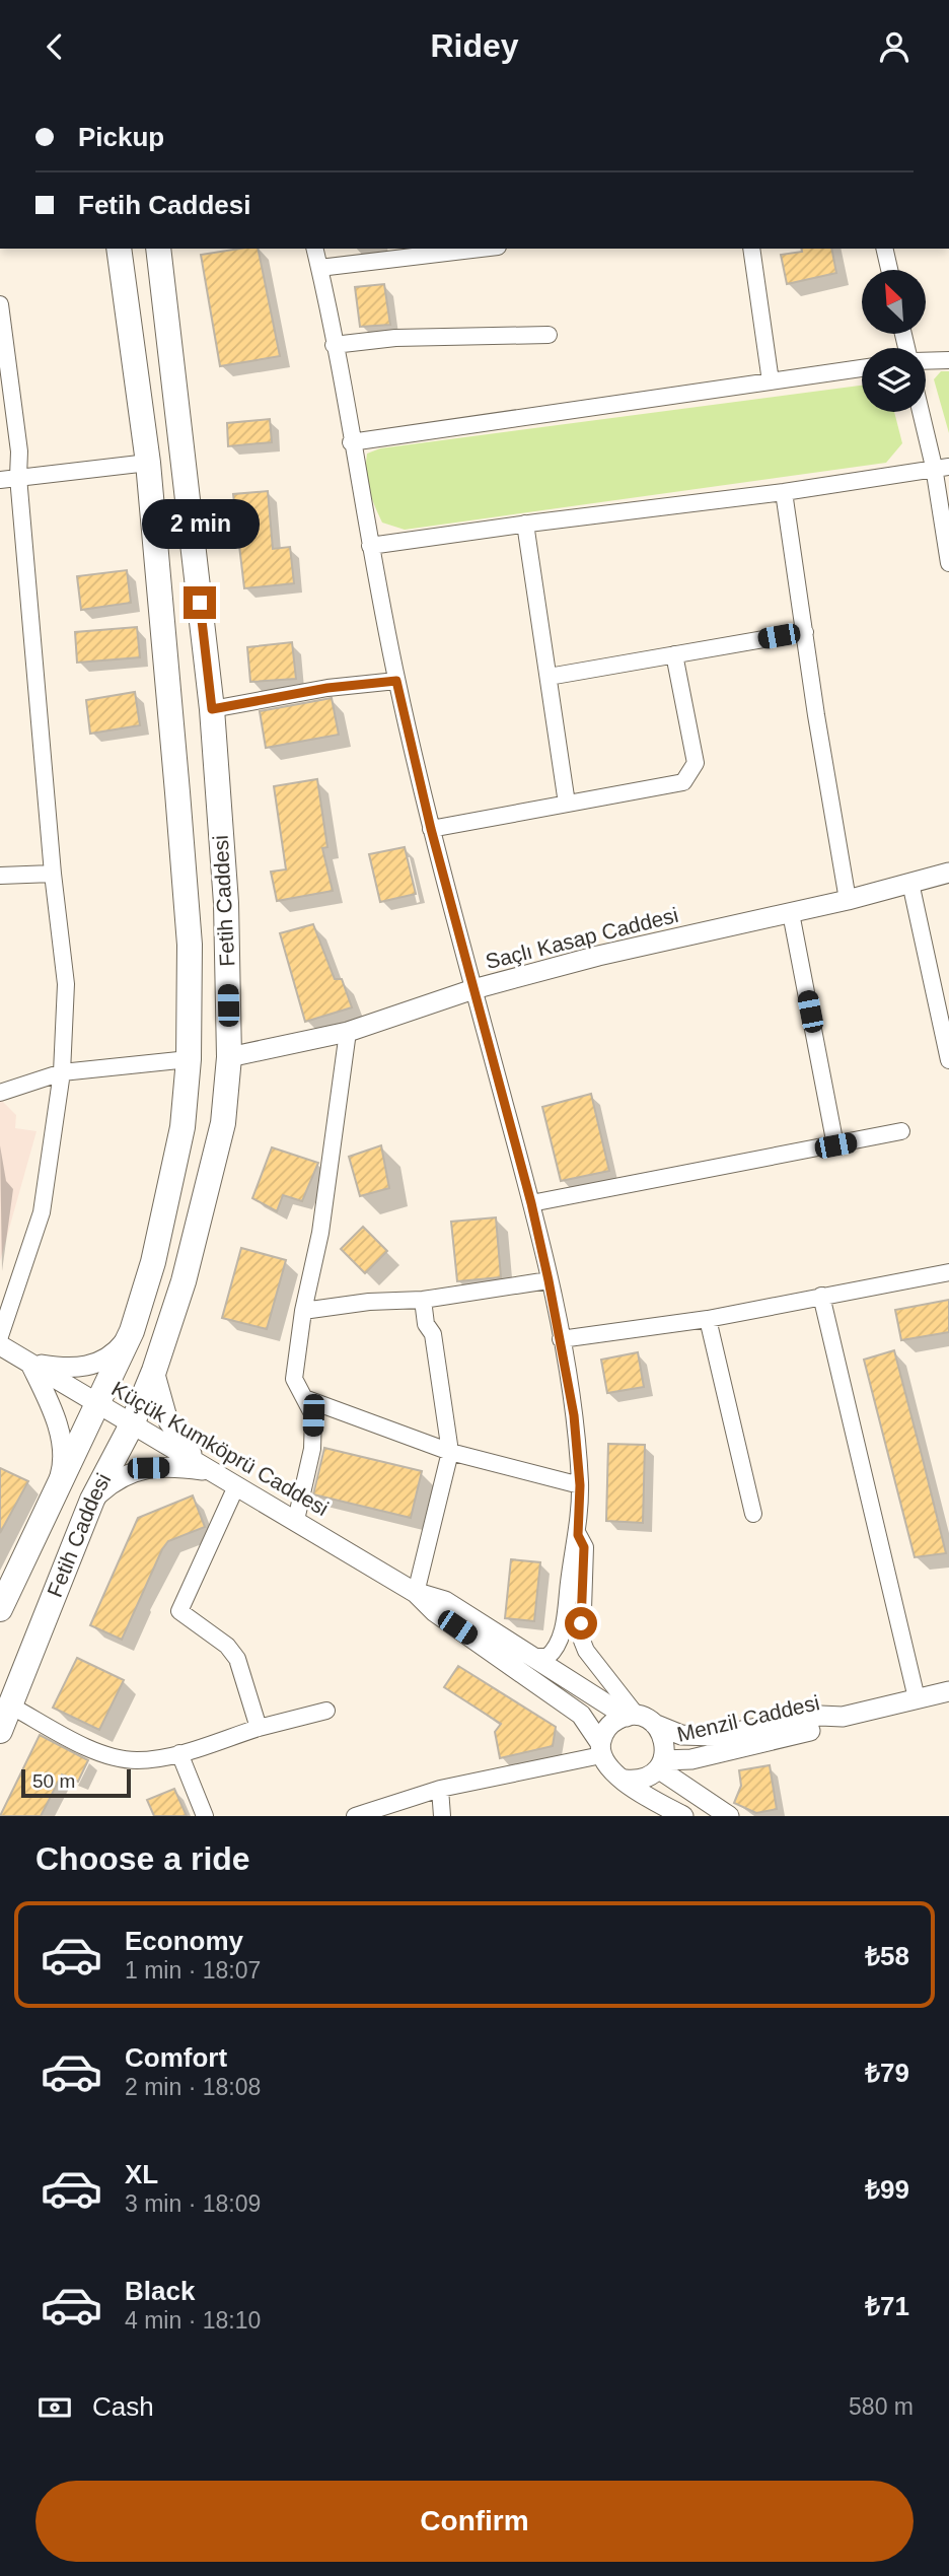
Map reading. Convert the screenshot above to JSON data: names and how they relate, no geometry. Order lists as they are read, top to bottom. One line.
{"streets":{"main road":["Fetih Caddesi"],"street":["Saçlı Kasap Caddesi","Küçük Kumköprü Caddesi","Menzil Caddesi"]},"crossings":[["Fetih Caddesi","Saçlı Kasap Caddesi"],["Fetih Caddesi","Küçük Kumköprü Caddesi"],["Küçük Kumköprü Caddesi","Menzil Caddesi"]],"scale_bar":"50 m","north":"top left","page":{"header":"Ridey","banner":["Pickup","Fetih Caddesi"],"bubble":"2 min","scale":"50 m","heading":"Choose a ride","list":[{"name":"Economy","note":"1 min · 18:07","value":"₺58"},{"name":"Comfort","note":"2 min · 18:08","value":"₺79"},{"name":"XL","note":"3 min · 18:09","value":"₺99"},{"name":"Black","note":"4 min · 18:10","value":"₺71"}],"pay":["Cash","580 m"],"buttons":"Confirm"}}
